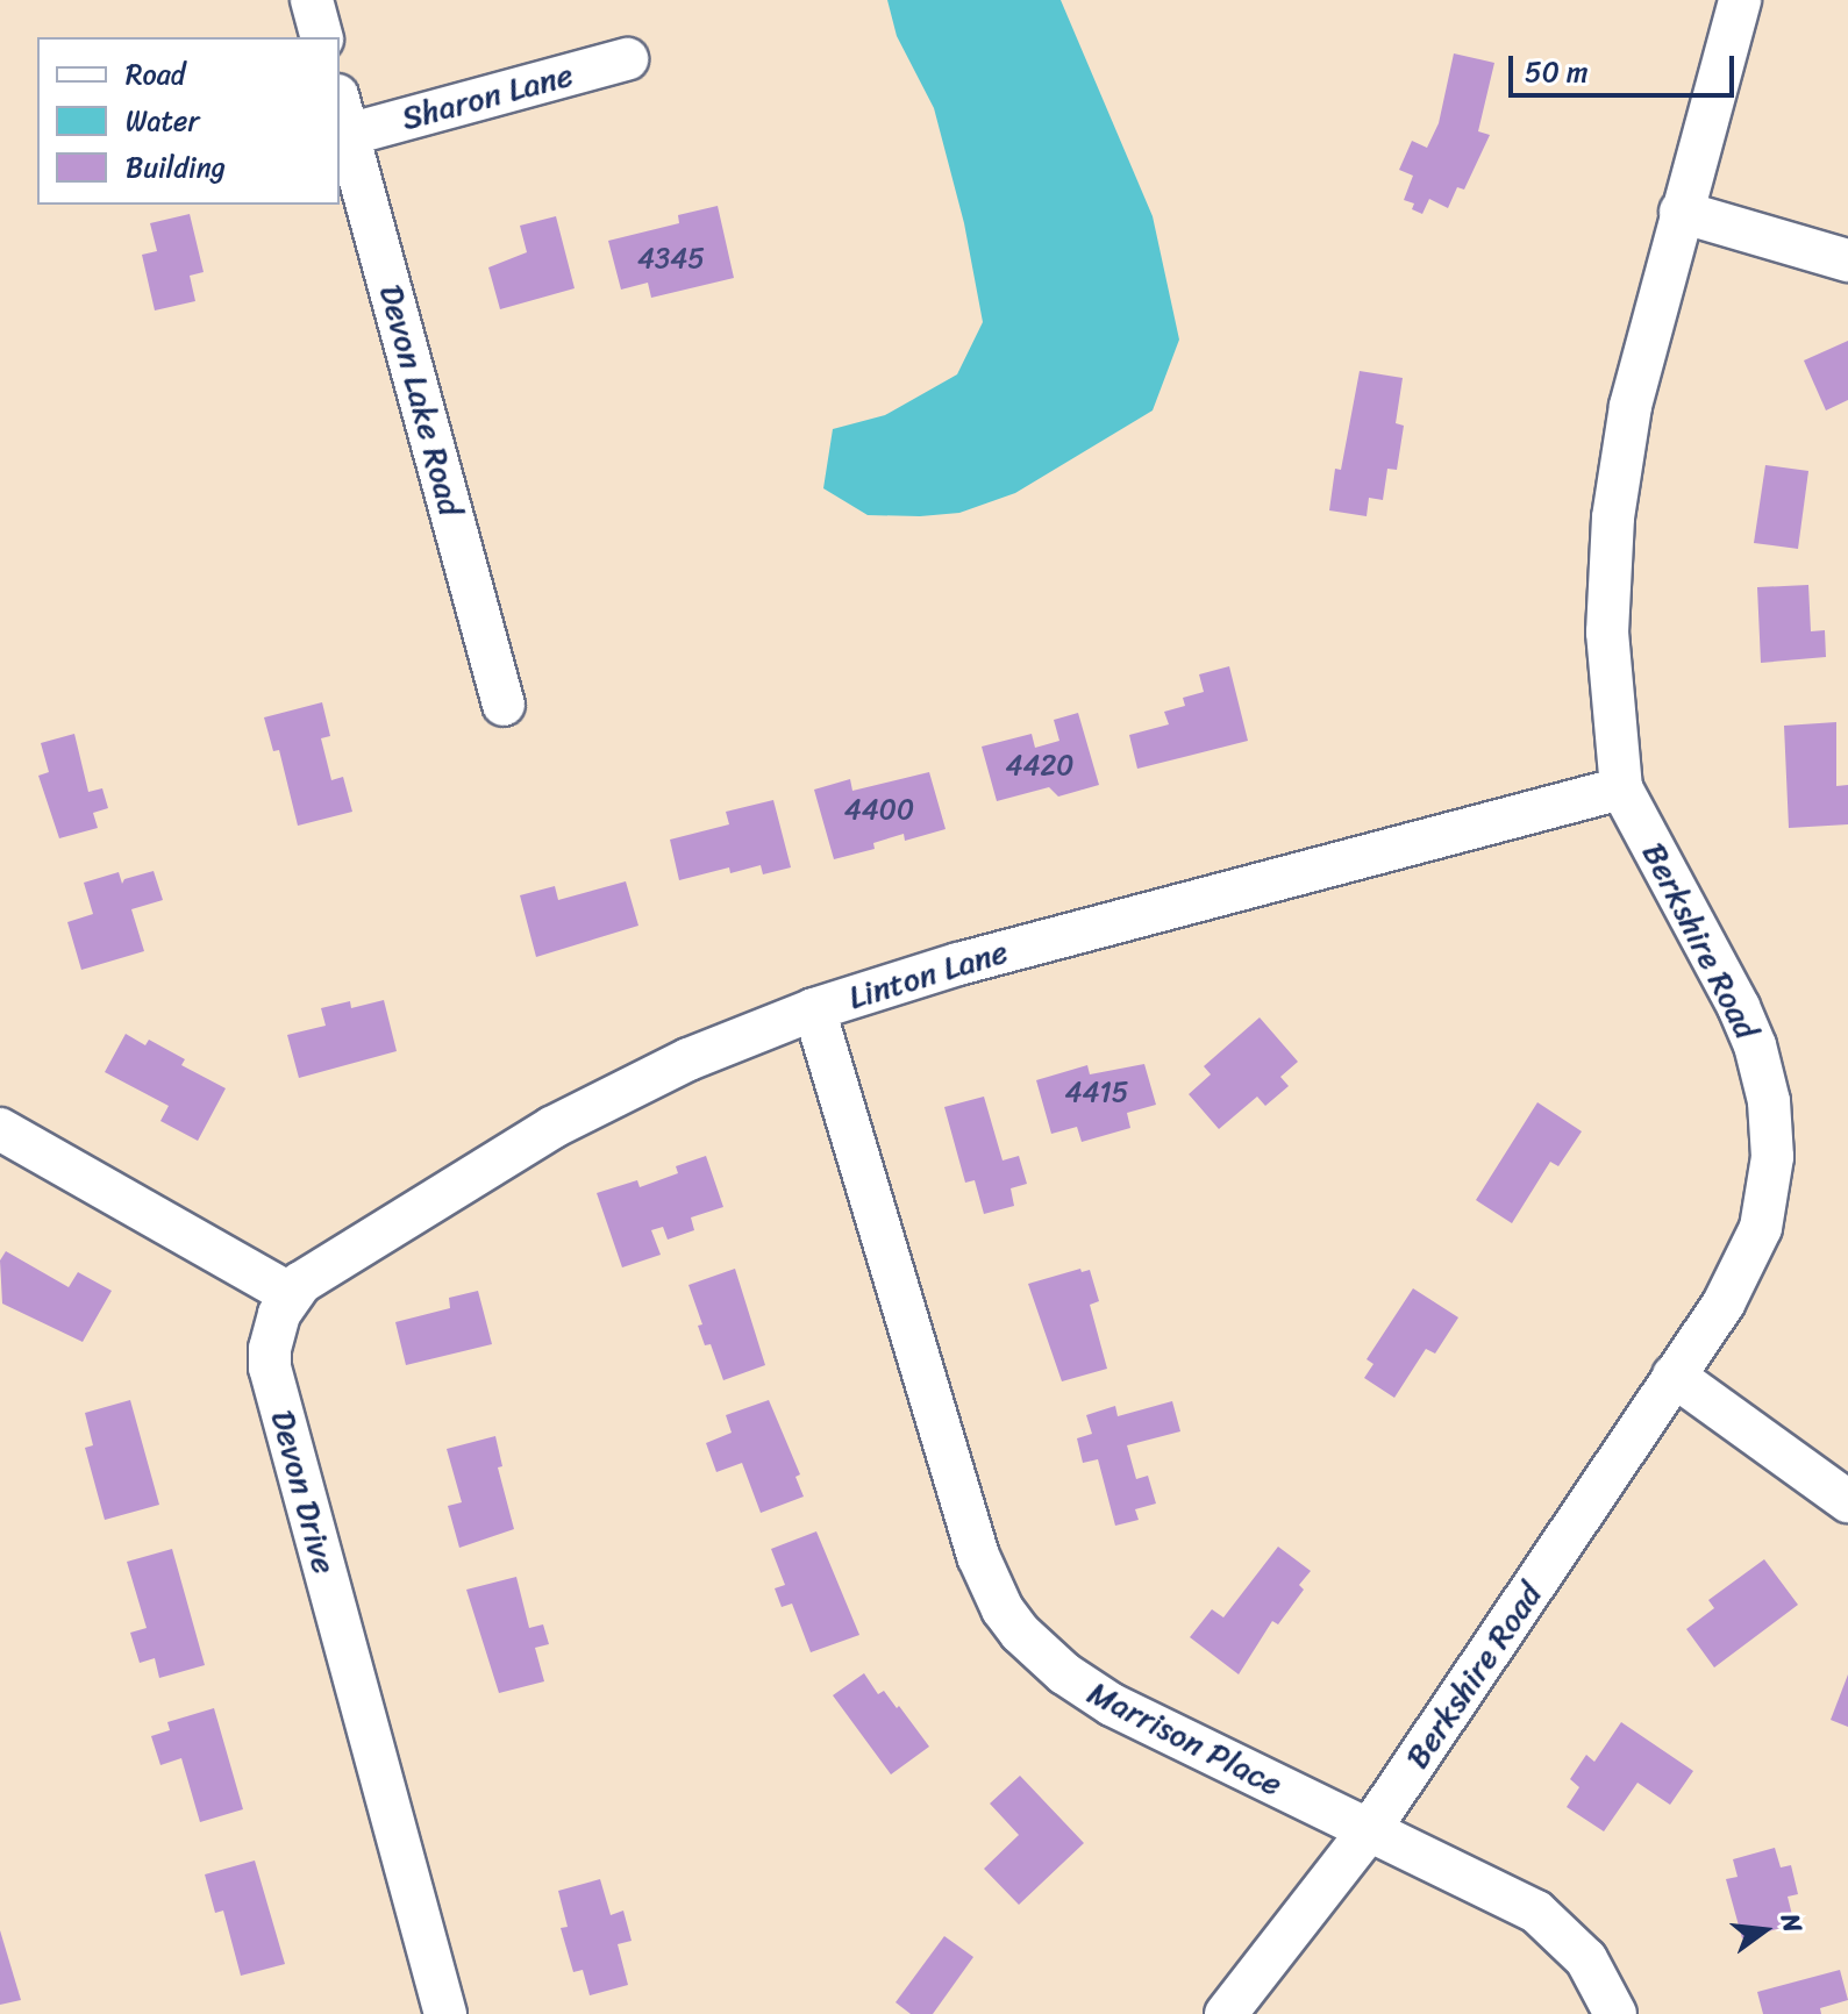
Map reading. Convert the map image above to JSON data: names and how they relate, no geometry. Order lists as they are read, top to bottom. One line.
{"streets":{"street":["Sharon Lane","Devon Lake Road","Berkshire Road","Linton Lane","Devon Drive","Marrison Place"]},"crossings":[["Sharon Lane","Devon Lake Road"],["Berkshire Road","Linton Lane"],["Berkshire Road","Marrison Place"],["Linton Lane","Devon Drive"],["Linton Lane","Marrison Place"]],"house_numbers":["4345","4420","4400","4415"],"legend":["Road","Water","Building"],"scale_bar":"50 m","north":"right"}
